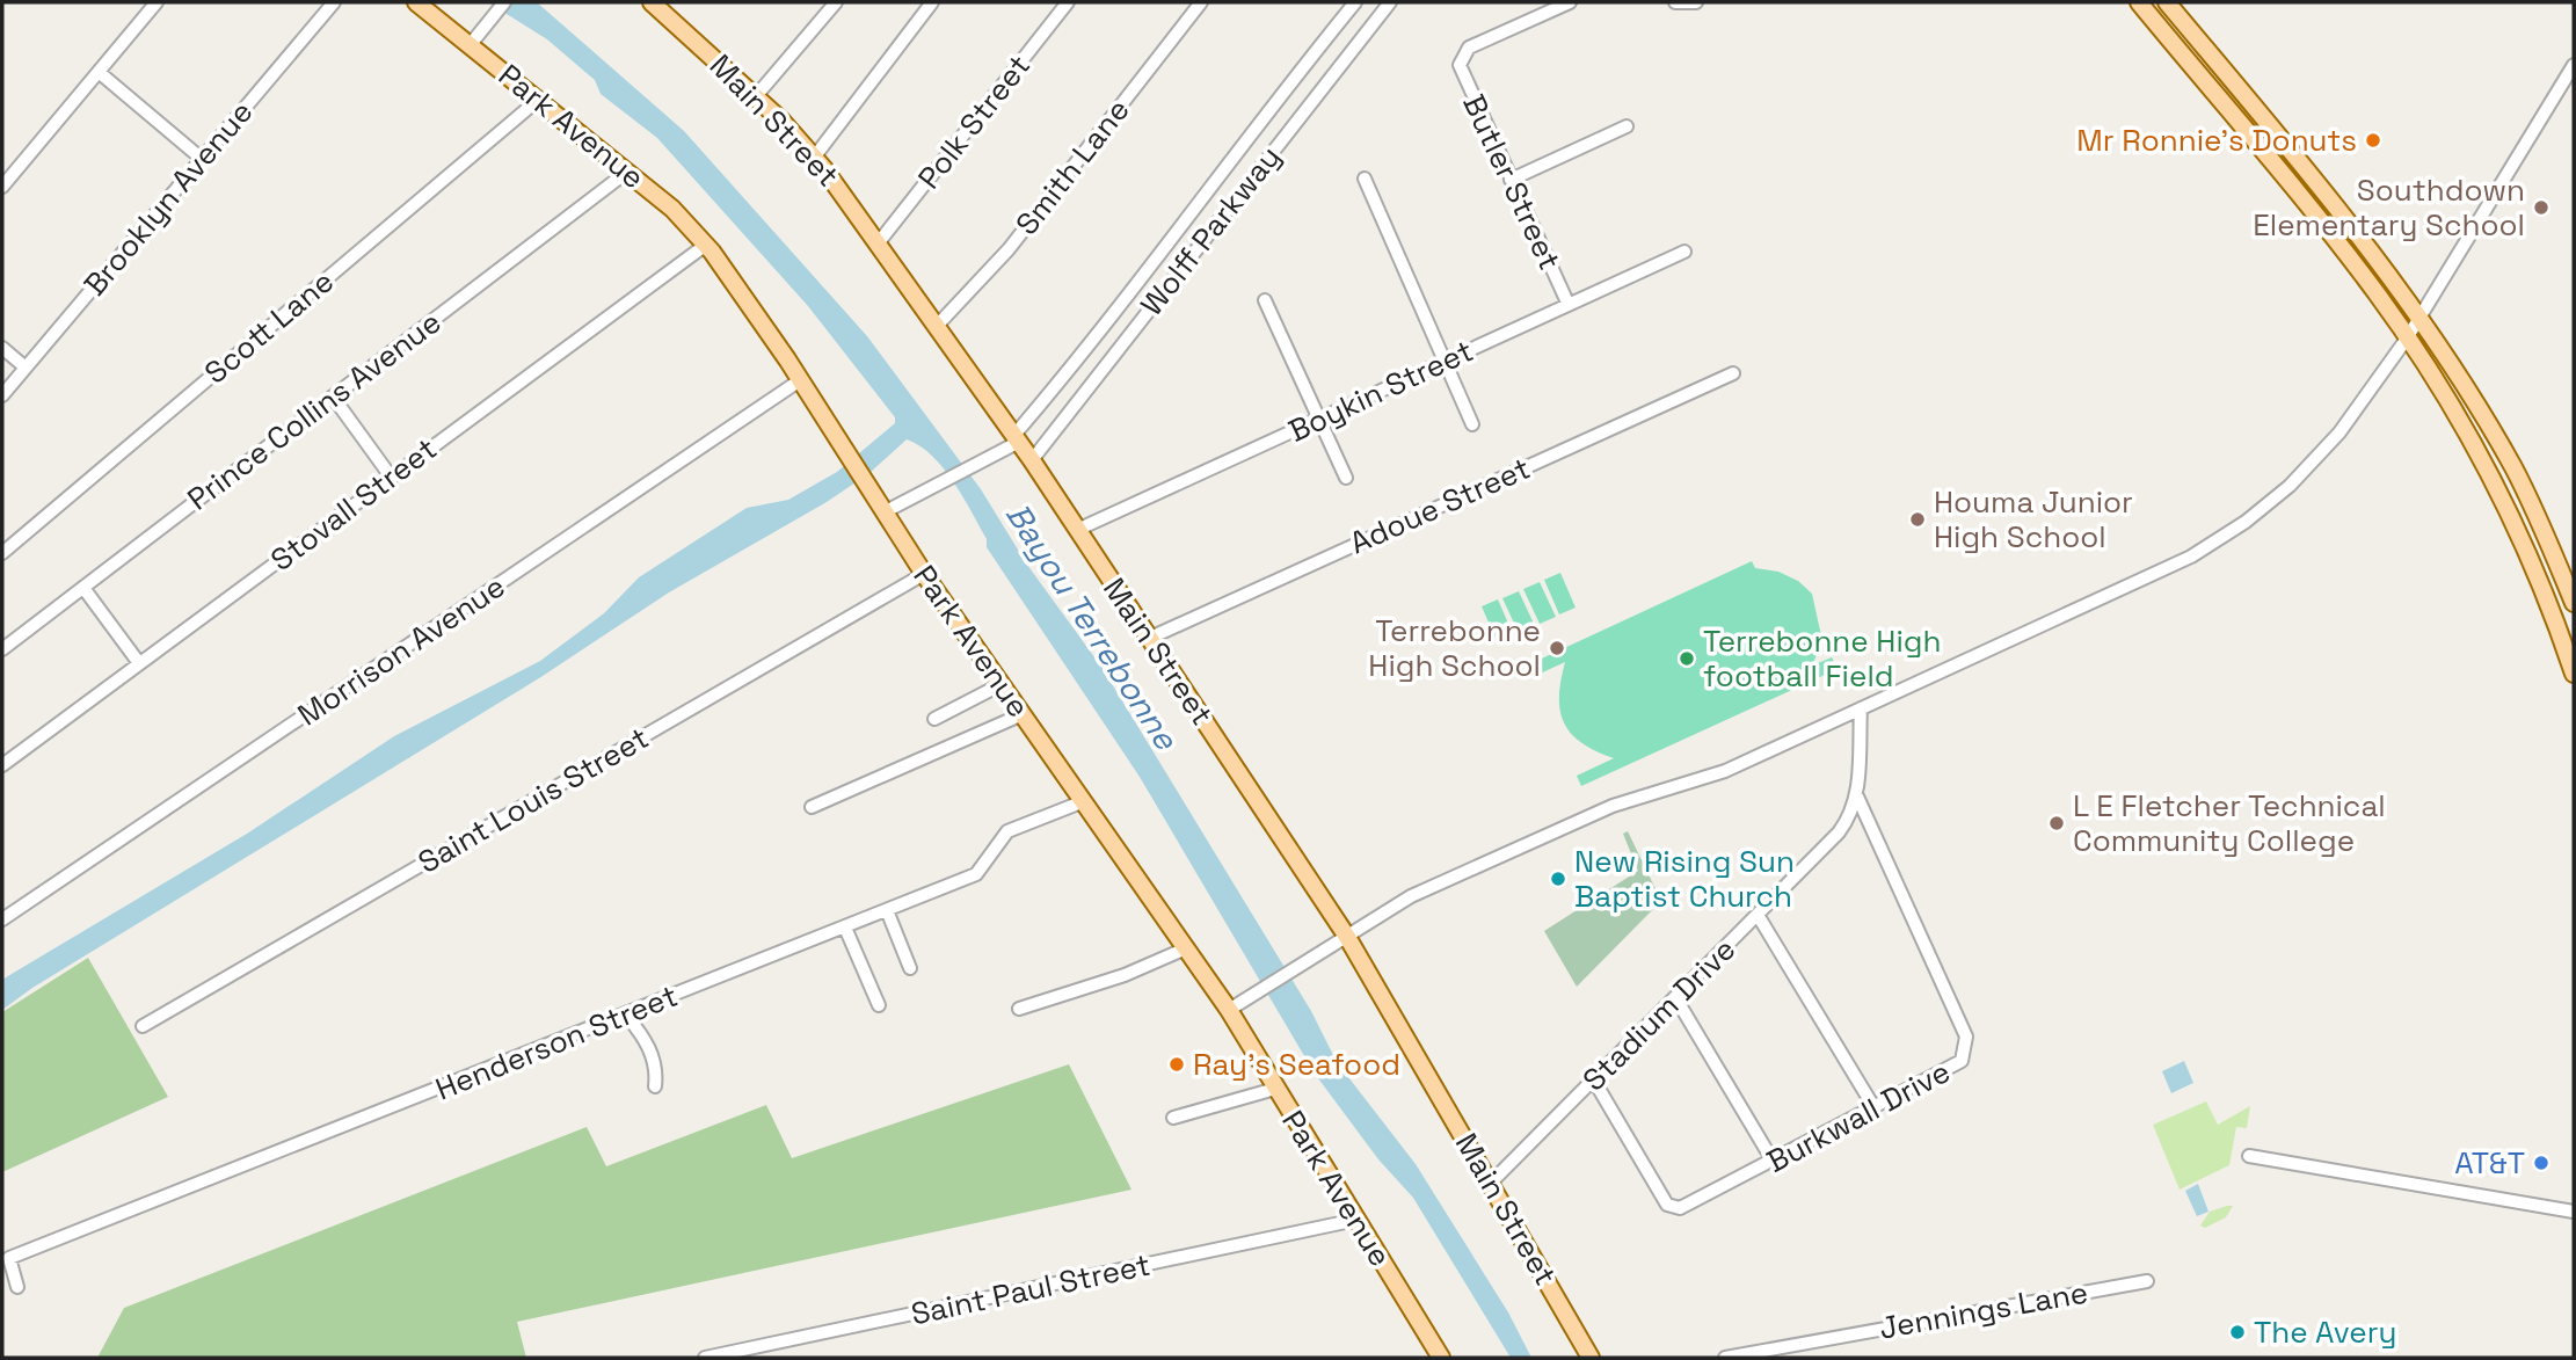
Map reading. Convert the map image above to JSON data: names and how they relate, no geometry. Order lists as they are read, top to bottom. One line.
{"streets":{"main road":["Main Street","Park Avenue"],"street":["Polk Street","Smith Lane","Butler Street","Brooklyn Avenue","Wolff Parkway","Scott Lane","Boykin Street","Prince Collins Avenue","Stovall Street","Adoue Street","Morrison Avenue","Saint Louis Street","Stadium Drive","Henderson Street","Burkwall Drive","Saint Paul Street","Jennings Lane"]},"crossings":[["Main Street","Polk Street"],["Main Street","Smith Lane"],["Main Street","Wolff Parkway"],["Main Street","Boykin Street"],["Main Street","Adoue Street"],["Main Street","Stadium Drive"],["Park Avenue","Scott Lane"],["Park Avenue","Prince Collins Avenue"],["Park Avenue","Stovall Street"],["Park Avenue","Morrison Avenue"],["Park Avenue","Saint Louis Street"],["Park Avenue","Henderson Street"],["Park Avenue","Saint Paul Street"],["Butler Street","Boykin Street"],["Stadium Drive","Burkwall Drive"]],"water":["Bayou Terrebonne"],"places":["Mr Ronnie's Donuts","Southdown Elementary School","Houma Junior High School","Terrebonne High School","Terrebonne High football Field","L E Fletcher Technical Community College","New Rising Sun Baptist Church","Ray's Seafood","AT&T","The Avery"]}
